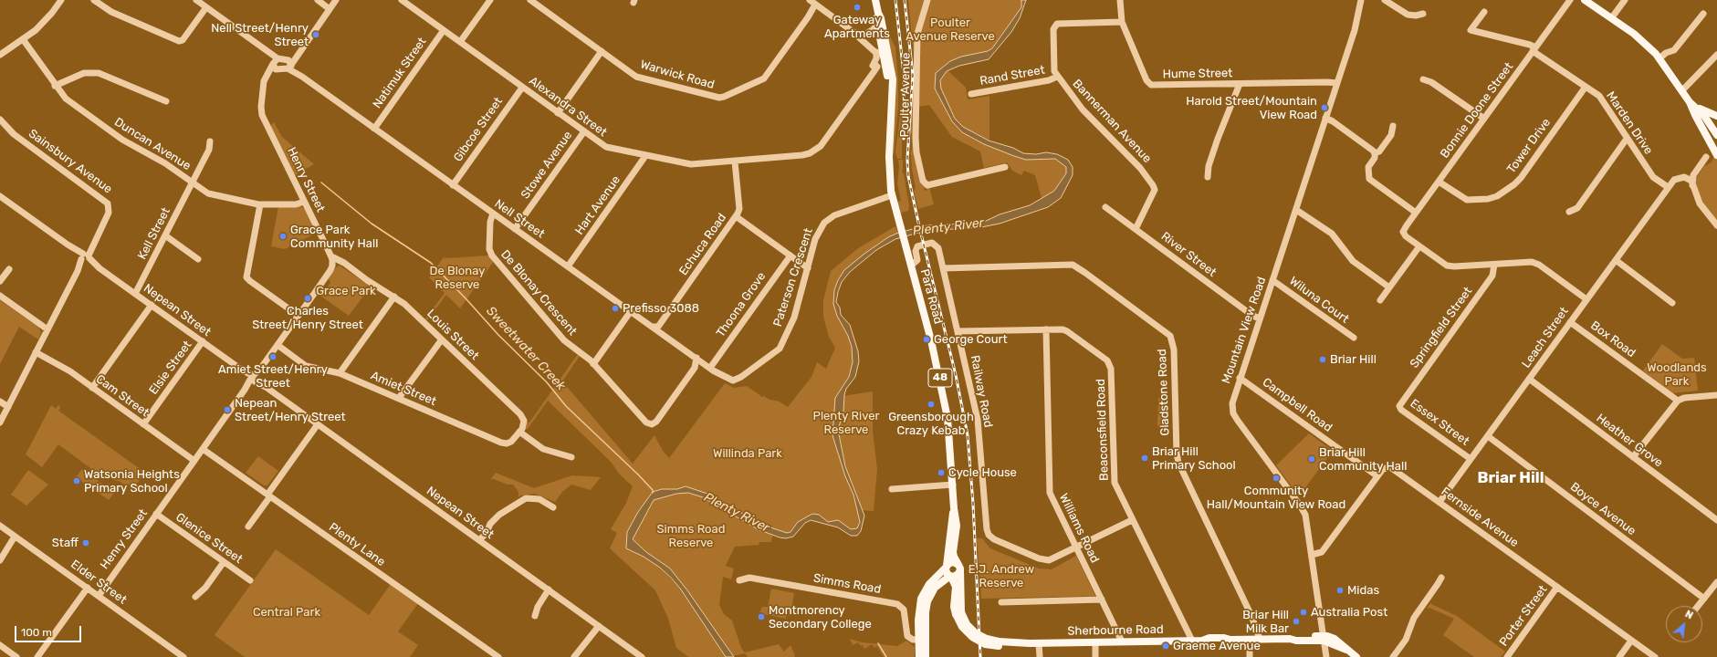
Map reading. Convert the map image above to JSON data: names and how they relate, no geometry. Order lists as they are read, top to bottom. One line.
{"streets":{"main road":["Para Road","48","Sherbourne Road"],"street":["Natimuk Street","Hume Street","Warwick Road","Rand Street","Poulter Avenue","Alexandra Street","Bonnie Doone Street","Bannerman Avenue","Marden Drive","Gibcoe Street","Duncan Avenue","Tower Drive","Sainsbury Avenue","Stowe Avenue","Henry Street","Hart Avenue","Nell Street","Kell Street","Echuca Road","River Street","Paterson Crescent","De Blonay Crescent","Wiluna Court","Thoona Grove","Nepean Street","Springfield Street","Mountain View Road","Louis Street","Leach Street","Box Road","Elsie Street","Amiet Street","Railway Road","Gladstone Road","Cam Street","Campbell Road","Essex Street","Beaconsfield Road","Heather Grove","Boyce Avenue","Fernside Avenue","Williams Road","Glenice Street","Plenty Lane","Elder Street","Simms Road","Porter Street"]},"crossings":[["Natimuk Street","Alexandra Street"],["Natimuk Street","Nell Street"],["Hume Street","Bannerman Avenue"],["Hume Street","Mountain View Road"],["Rand Street","Bannerman Avenue"],["Alexandra Street","Gibcoe Street"],["Alexandra Street","Stowe Avenue"],["Alexandra Street","Hart Avenue"],["Alexandra Street","Echuca Road"],["Bonnie Doone Street","Marden Drive"],["Bonnie Doone Street","Tower Drive"],["Bannerman Avenue","River Street"],["Marden Drive","Tower Drive"],["Marden Drive","Leach Street"],["Gibcoe Street","Nell Street"],["Duncan Avenue","Henry Street"],["Duncan Avenue","Kell Street"],["Sainsbury Avenue","Nepean Street"],["Sainsbury Avenue","Cam Street"],["Stowe Avenue","Nell Street"],["Henry Street","Nepean Street"],["Henry Street","Louis Street"],["Henry Street","Amiet Street"],["Henry Street","Cam Street"],["Henry Street","Glenice Street"],["Henry Street","Plenty Lane"],["Henry Street","Elder Street"],["Hart Avenue","Nell Street"],["Nell Street","Echuca Road"],["Nell Street","Paterson Crescent"],["Nell Street","De Blonay Crescent"],["Nell Street","Thoona Grove"],["Kell Street","Nepean Street"],["River Street","Mountain View Road"],["Paterson Crescent","Para Road"],["Para Road","48"],["Para Road","Railway Road"],["Para Road","Sherbourne Road"],["Wiluna Court","Mountain View Road"],["Nepean Street","Elsie Street"],["Springfield Street","Essex Street"],["Mountain View Road","Campbell Road"],["Mountain View Road","Fernside Avenue"],["Mountain View Road","Sherbourne Road"],["Louis Street","Amiet Street"],["Leach Street","Box Road"],["Leach Street","Essex Street"],["Leach Street","Heather Grove"],["Leach Street","Boyce Avenue"],["Leach Street","Fernside Avenue"],["Elsie Street","Cam Street"],["48","Sherbourne Road"],["Railway Road","Gladstone Road"],["Railway Road","Beaconsfield Road"],["Railway Road","Williams Road"],["Gladstone Road","Sherbourne Road"],["Campbell Road","Fernside Avenue"],["Beaconsfield Road","Williams Road"],["Beaconsfield Road","Sherbourne Road"],["Fernside Avenue","Porter Street"],["Williams Road","Sherbourne Road"]],"districts":["Briar Hill"],"water":["Plenty River","Sweetwater Creek"],"parks":["Poulter Avenue Reserve","De Blonay Reserve","Grace Park","Woodlands Park","Plenty River Reserve","Willinda Park","Simms Road Reserve","E.J. Andrew Reserve","Central Park"],"places":["Gateway Apartments","Nell Street/Henry Street","Harold Street/Mountain View Road","Grace Park Community Hall","Charles Street/Henry Street","Prefisso 3088","George Court","Amiet Street/Henry Street","Briar Hill","Greensborough Crazy Kebab","Nepean Street/Henry Street","Briar Hill Primary School","Briar Hill Community Hall","Cycle House","Community Hall/Mountain View Road","Watsonia Heights Primary School","Staff","Midas","Australia Post","Montmorency Secondary College","Briar Hill Milk Bar","Graeme Avenue"],"scale_bar":"100 m","north":"top right"}
